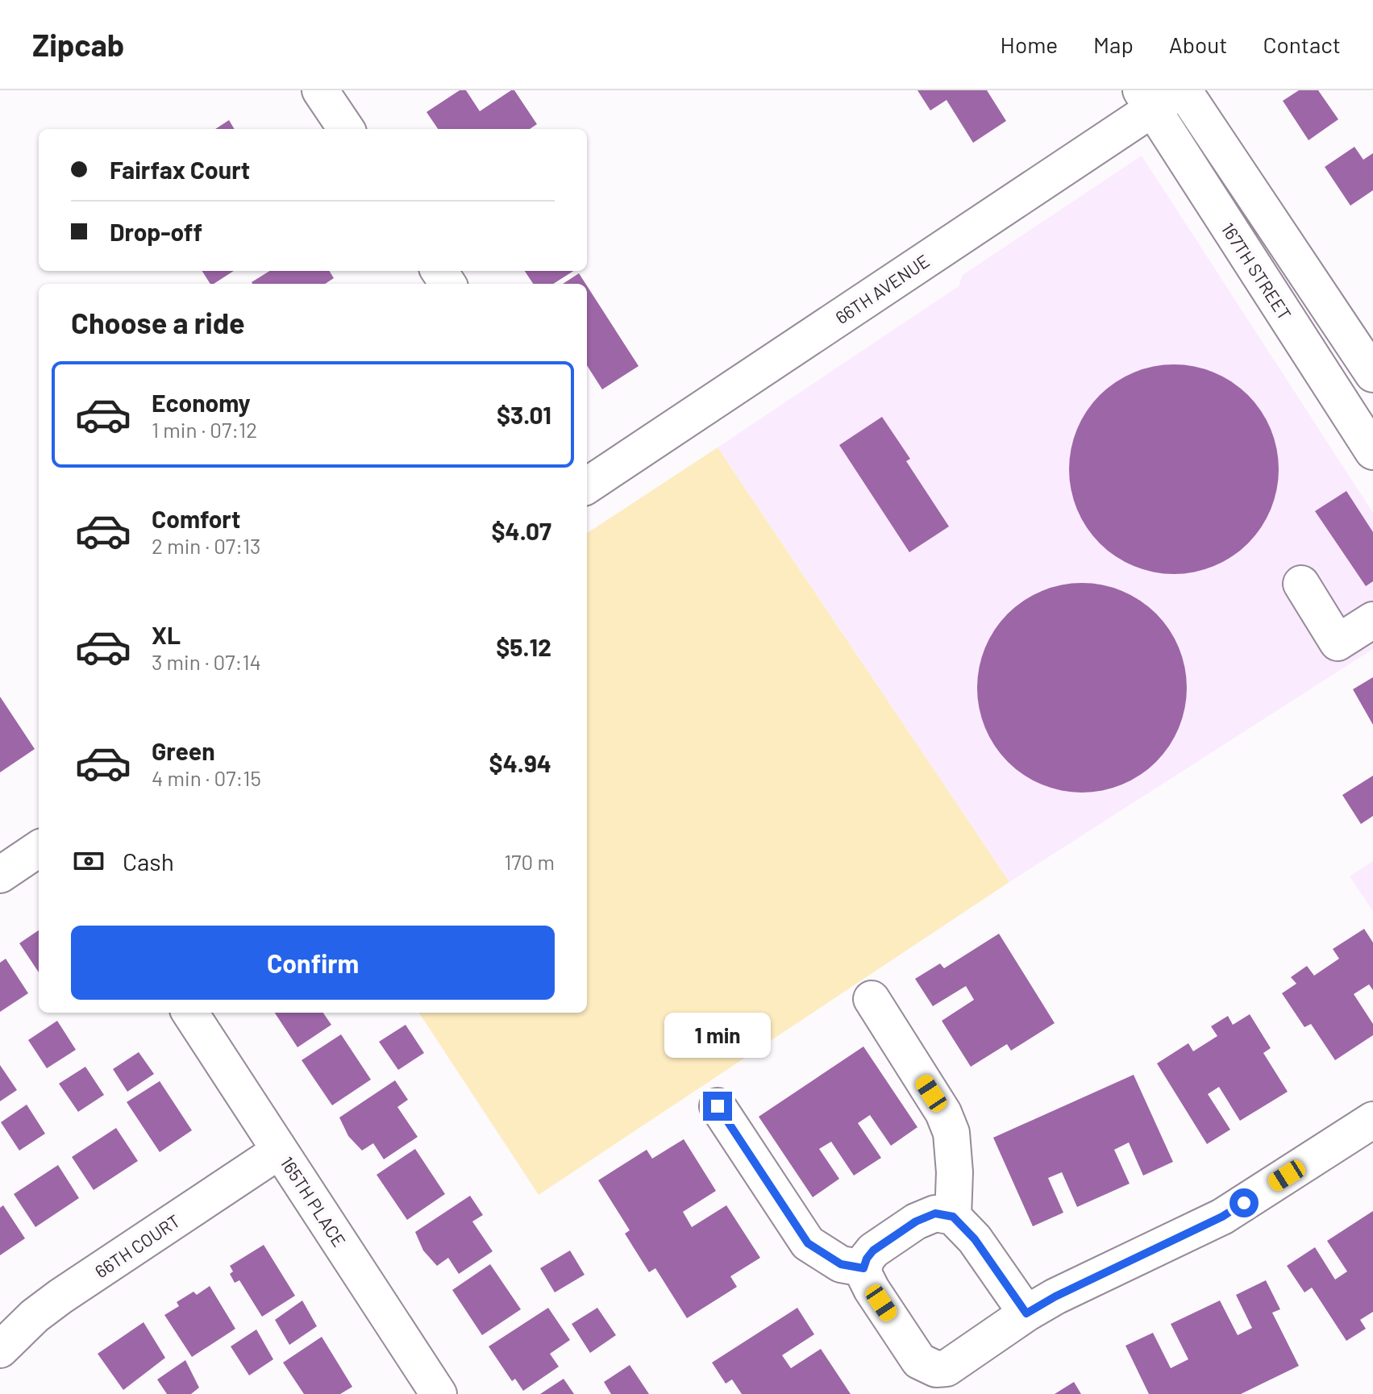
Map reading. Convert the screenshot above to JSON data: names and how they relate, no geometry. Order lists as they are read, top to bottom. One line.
{"streets":{"street":["167TH STREET","66TH AVENUE","165TH PLACE","66TH COURT"]},"crossings":[["167TH STREET","66TH AVENUE"],["165TH PLACE","66TH COURT"]],"page":{"header":"Zipcab","nav":["Home","Map","About","Contact"],"banner":["Fairfax Court","Drop-off"],"heading":"Choose a ride","list":[{"name":"Economy","note":"1 min · 07:12","value":"$3.01"},{"name":"Comfort","note":"2 min · 07:13","value":"$4.07"},{"name":"XL","note":"3 min · 07:14","value":"$5.12"},{"name":"Green","note":"4 min · 07:15","value":"$4.94"}],"pay":["Cash","170 m"],"buttons":"Confirm","bubble":"1 min"}}
